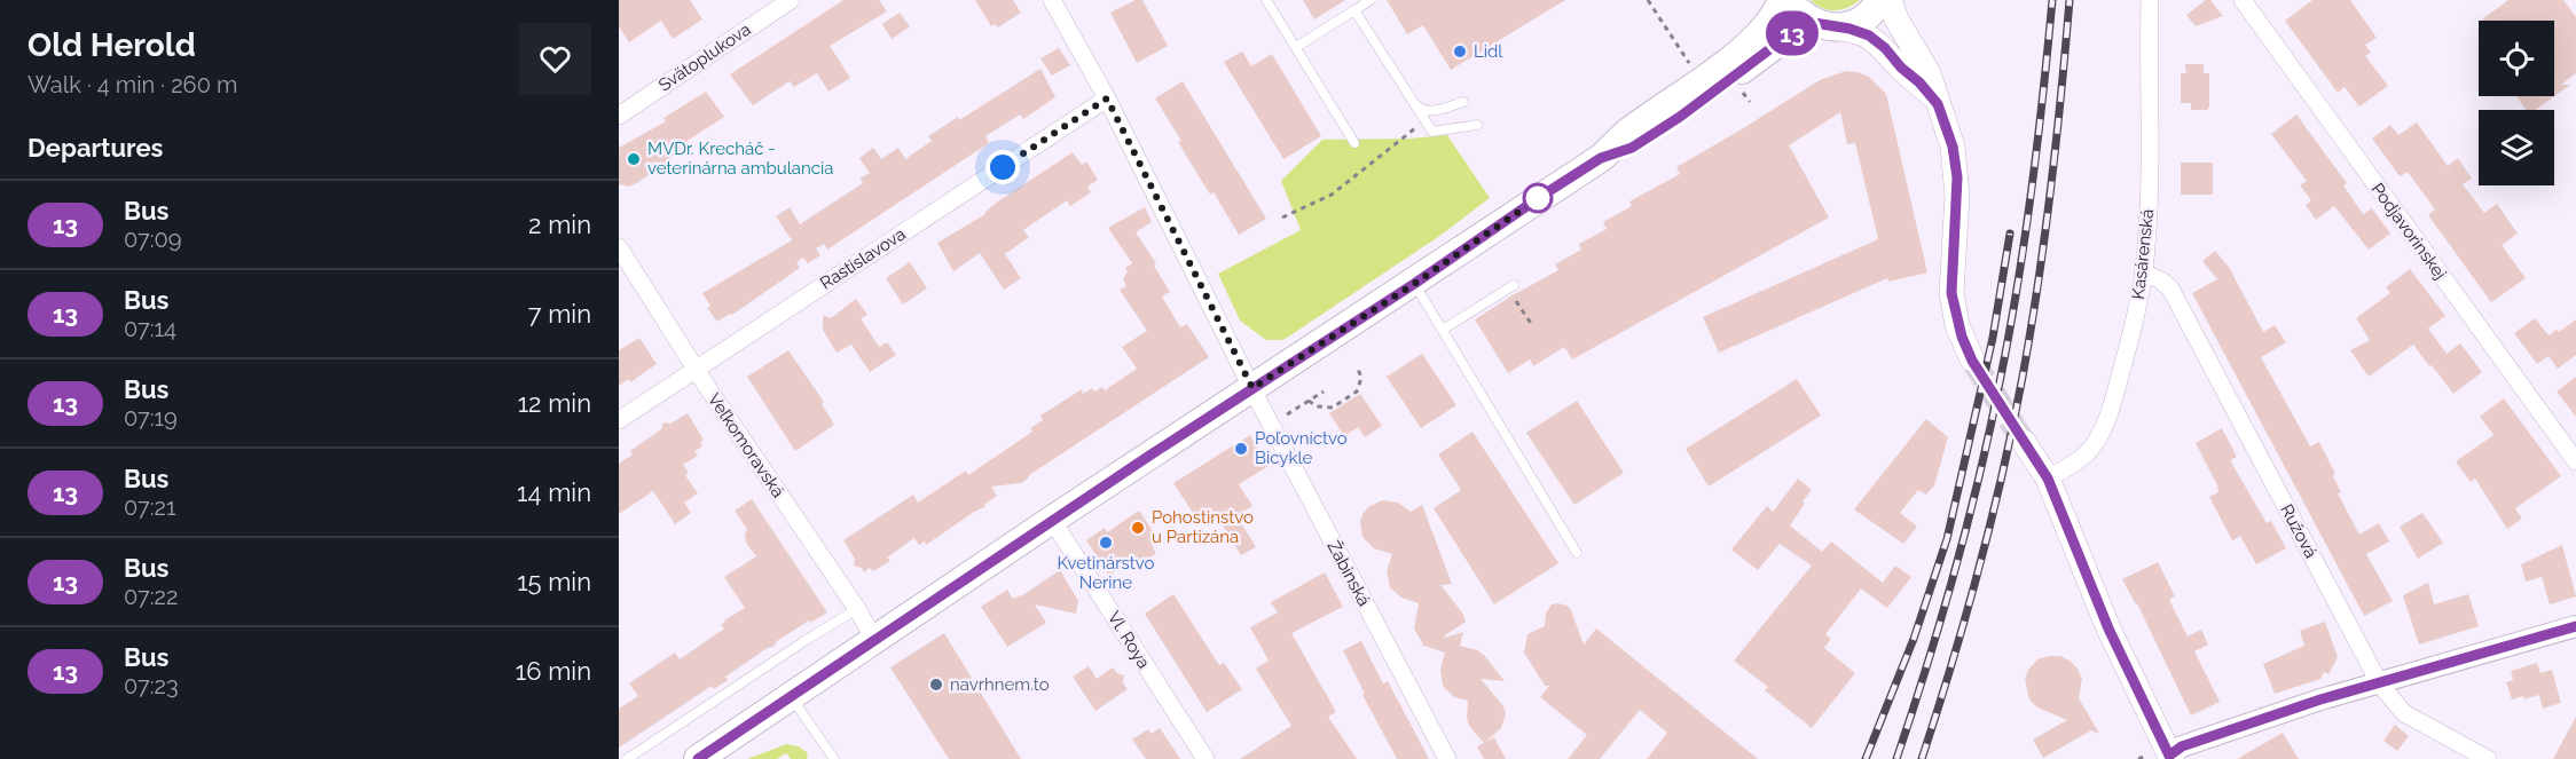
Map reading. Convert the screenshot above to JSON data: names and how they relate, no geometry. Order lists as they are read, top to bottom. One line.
{"streets":{"street":["Svätoplukova","Podjavorinskej","Kasárenská","Rastislavova","Veľkomoravská","Ružová","Žabinská","Vl. Roya"]},"crossings":[["Kasárenská","Ružová"],["Rastislavova","Veľkomoravská"],["Rastislavova","Žabinská"]],"places":["Lidl","MVDr. Krecháč - veterinárna ambulancia","Poľovníctvo Bicykle","Pohostinstvo u Partizána","Kvetinárstvo Nerine","navrhnem.to"],"lines":["bus line 13"],"page":{"heading":[["Old Herold","Walk · 4 min · 260 m"],"Departures"],"on_map":"13","list":[{"mark":"13","name":"Bus","note":"07:09","value":"2 min"},{"mark":"13","name":"Bus","note":"07:14","value":"7 min"},{"mark":"13","name":"Bus","note":"07:19","value":"12 min"},{"mark":"13","name":"Bus","note":"07:21","value":"14 min"},{"mark":"13","name":"Bus","note":"07:22","value":"15 min"},{"mark":"13","name":"Bus","note":"07:23","value":"16 min"}]}}
